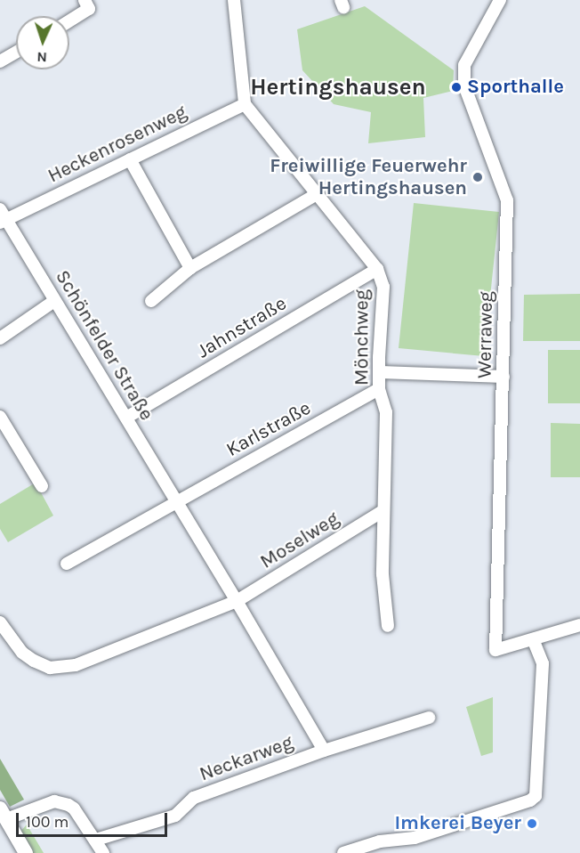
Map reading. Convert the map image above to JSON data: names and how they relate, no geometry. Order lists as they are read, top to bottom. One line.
{"streets":{"street":["Heckenrosenweg","Jahnstraße","Werraweg","Mönchweg","Schönfelder Straße","Karlstraße","Moselweg","Neckarweg"]},"crossings":[["Heckenrosenweg","Mönchweg"],["Heckenrosenweg","Schönfelder Straße"],["Jahnstraße","Mönchweg"],["Jahnstraße","Schönfelder Straße"],["Mönchweg","Karlstraße"],["Mönchweg","Moselweg"],["Schönfelder Straße","Karlstraße"],["Schönfelder Straße","Moselweg"],["Schönfelder Straße","Neckarweg"]],"districts":["Hertingshausen"],"places":["Sporthalle","Freiwillige Feuerwehr Hertingshausen","Imkerei Beyer"],"scale_bar":"100 m","north":"bottom"}
